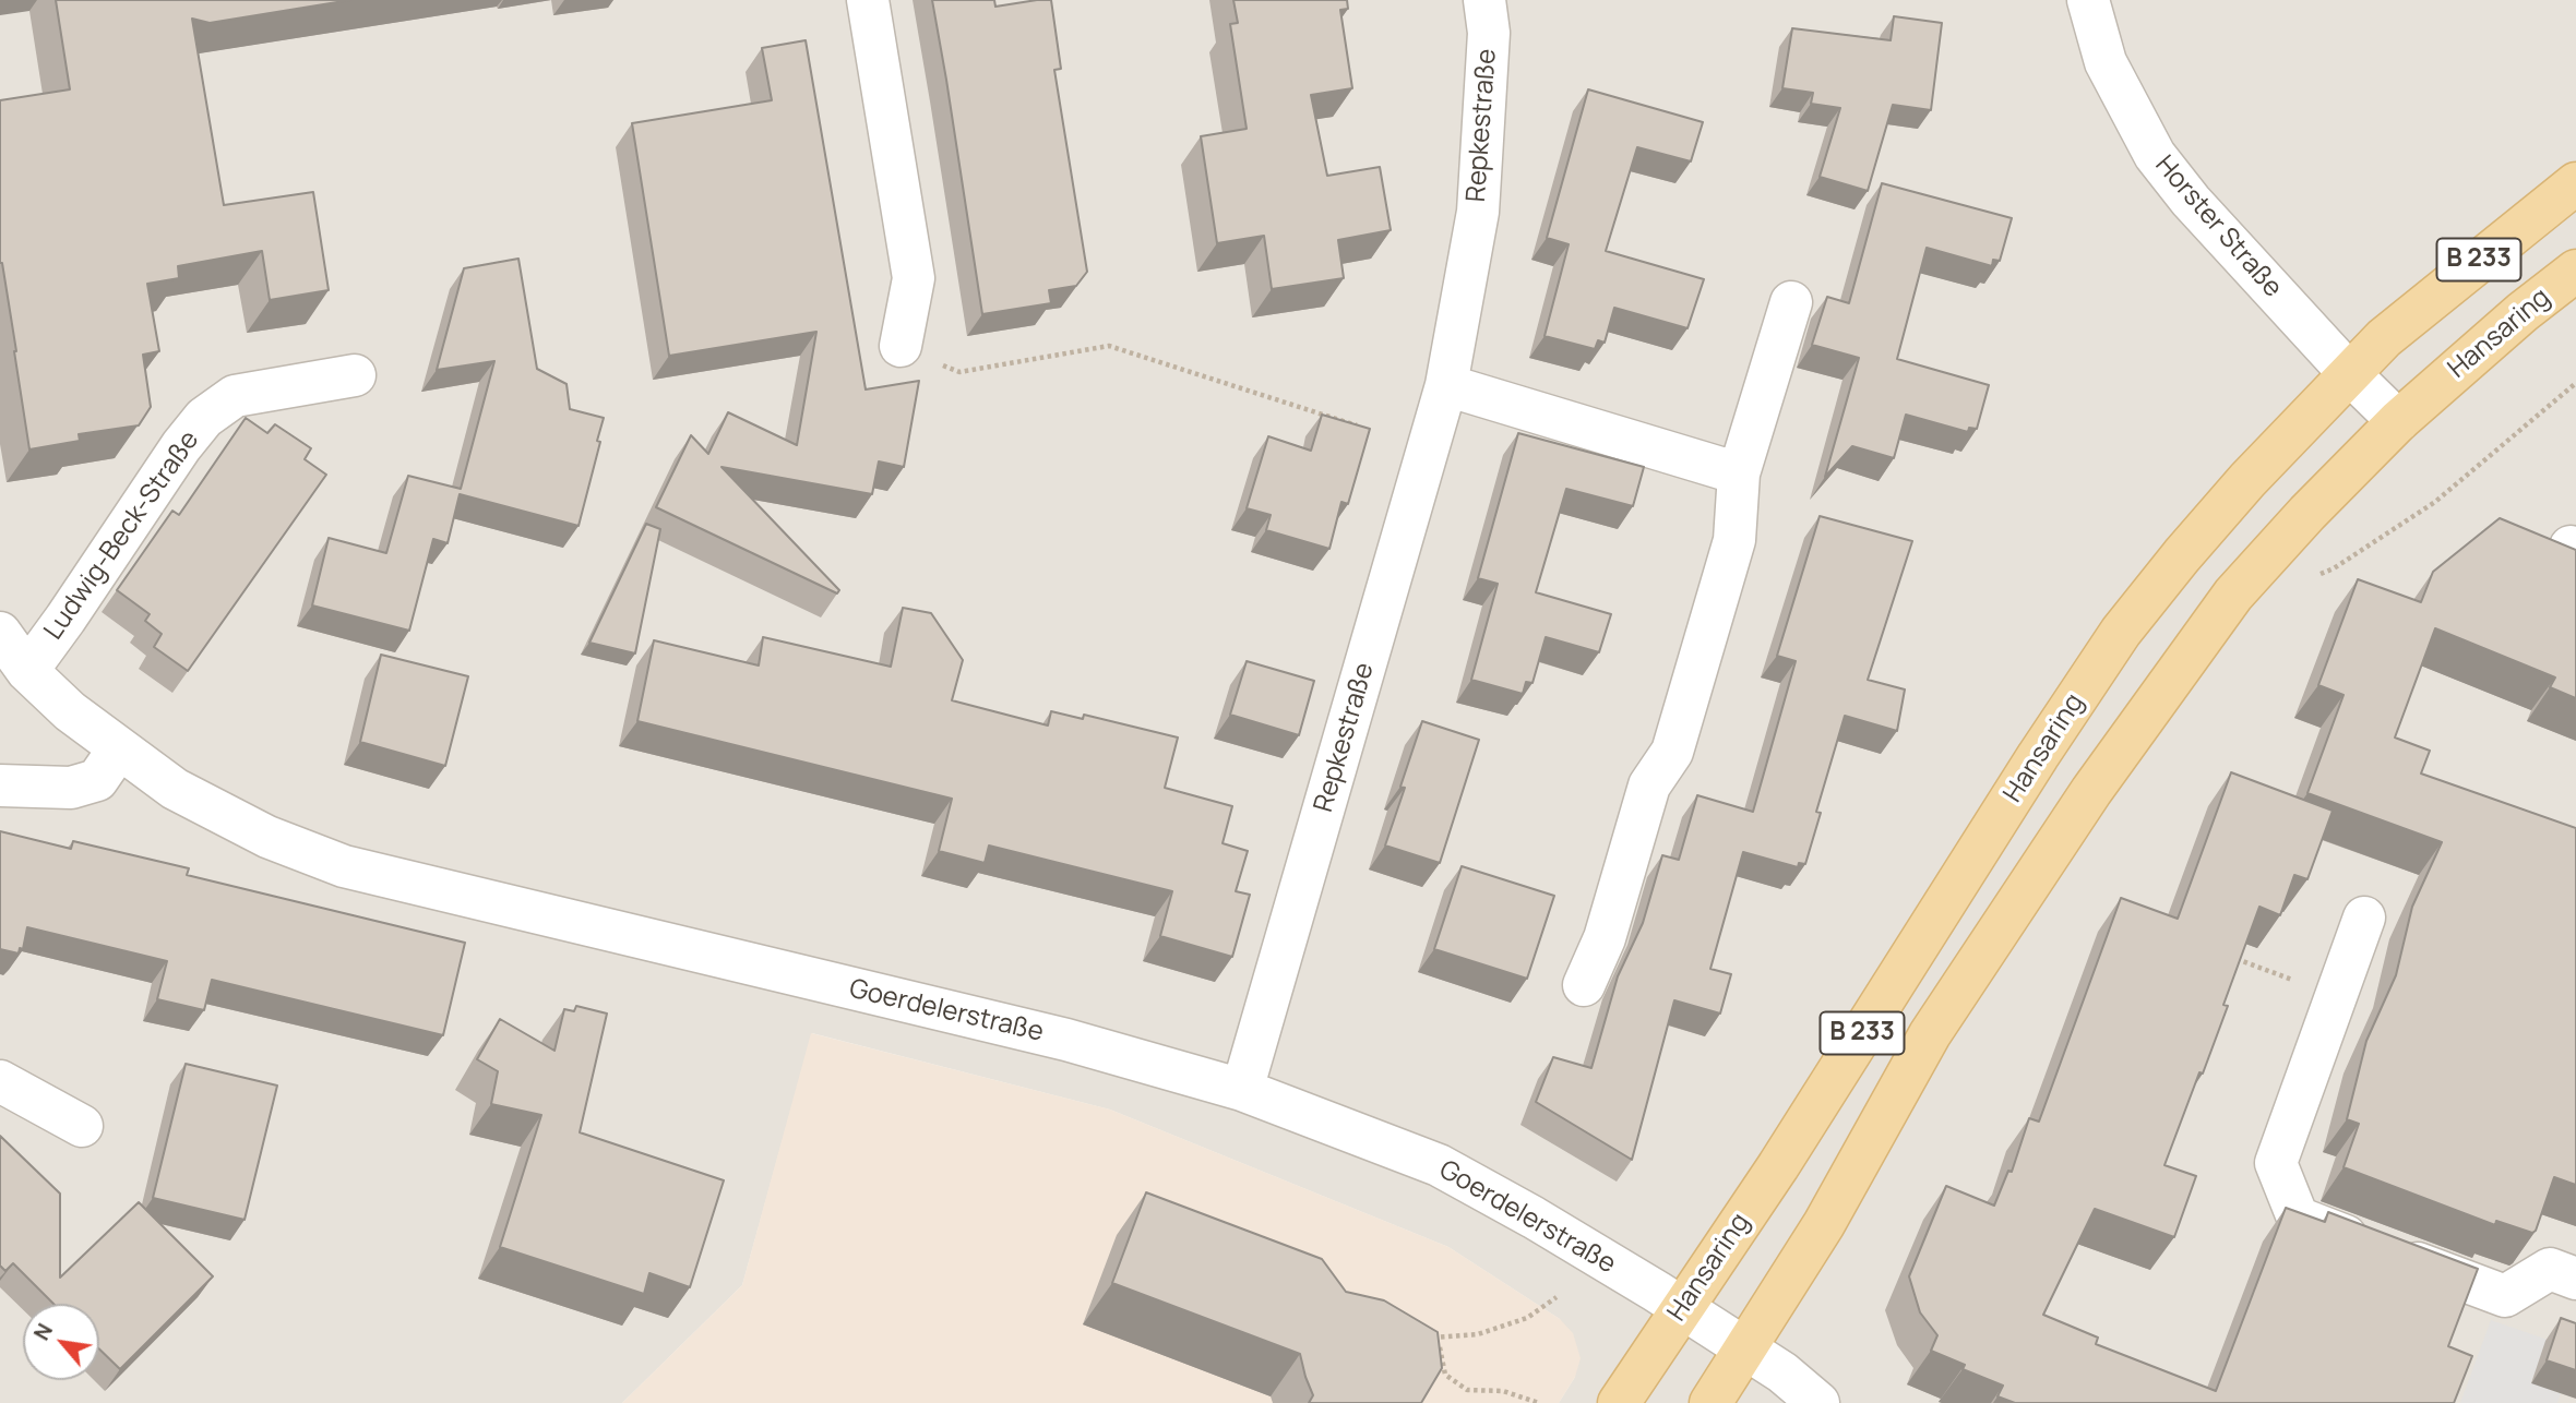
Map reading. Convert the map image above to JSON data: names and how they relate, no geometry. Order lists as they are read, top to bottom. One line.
{"streets":{"main road":["B 233","Hansaring"],"street":["Repkestraße","Horster Straße","Ludwig-Beck-Straße","Goerdelerstraße"]},"crossings":[["Repkestraße","Goerdelerstraße"],["Horster Straße","Hansaring"],["Hansaring","Goerdelerstraße"],["Ludwig-Beck-Straße","Goerdelerstraße"]],"north":"top left"}
